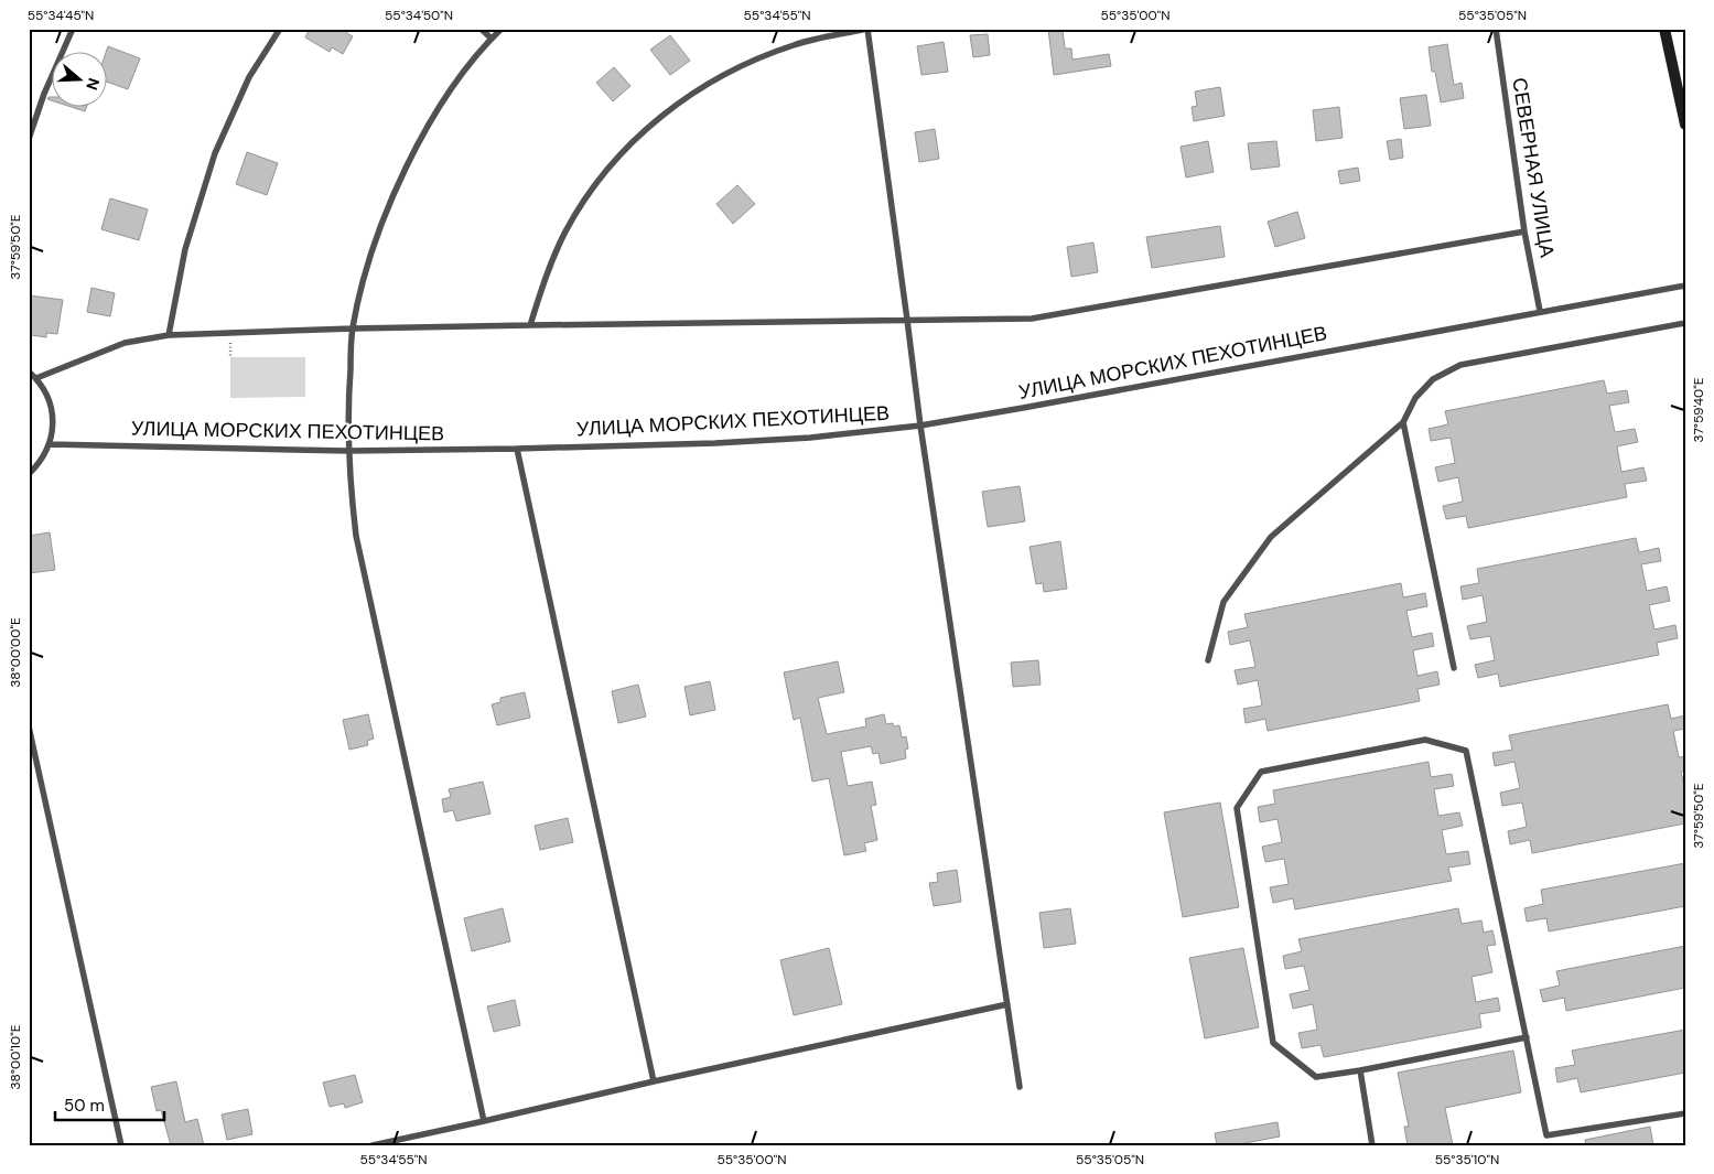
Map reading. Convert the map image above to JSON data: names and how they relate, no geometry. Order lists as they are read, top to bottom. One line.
{"streets":{"lane":["СЕВЕРНАЯ УЛИЦА","УЛИЦА МОРСКИХ ПЕХОТИНЦЕВ"]},"crossings":[["СЕВЕРНАЯ УЛИЦА","УЛИЦА МОРСКИХ ПЕХОТИНЦЕВ"]],"scale_bar":"50 m","north":"right","coordinates":["55°34'45\"N","55°34'50\"N","55°34'55\"N","55°35'00\"N","55°35'05\"N","37°59'50\"E","37°59'40\"E","38°00'00\"E","38°00'10\"E","55°35'10\"N"]}
